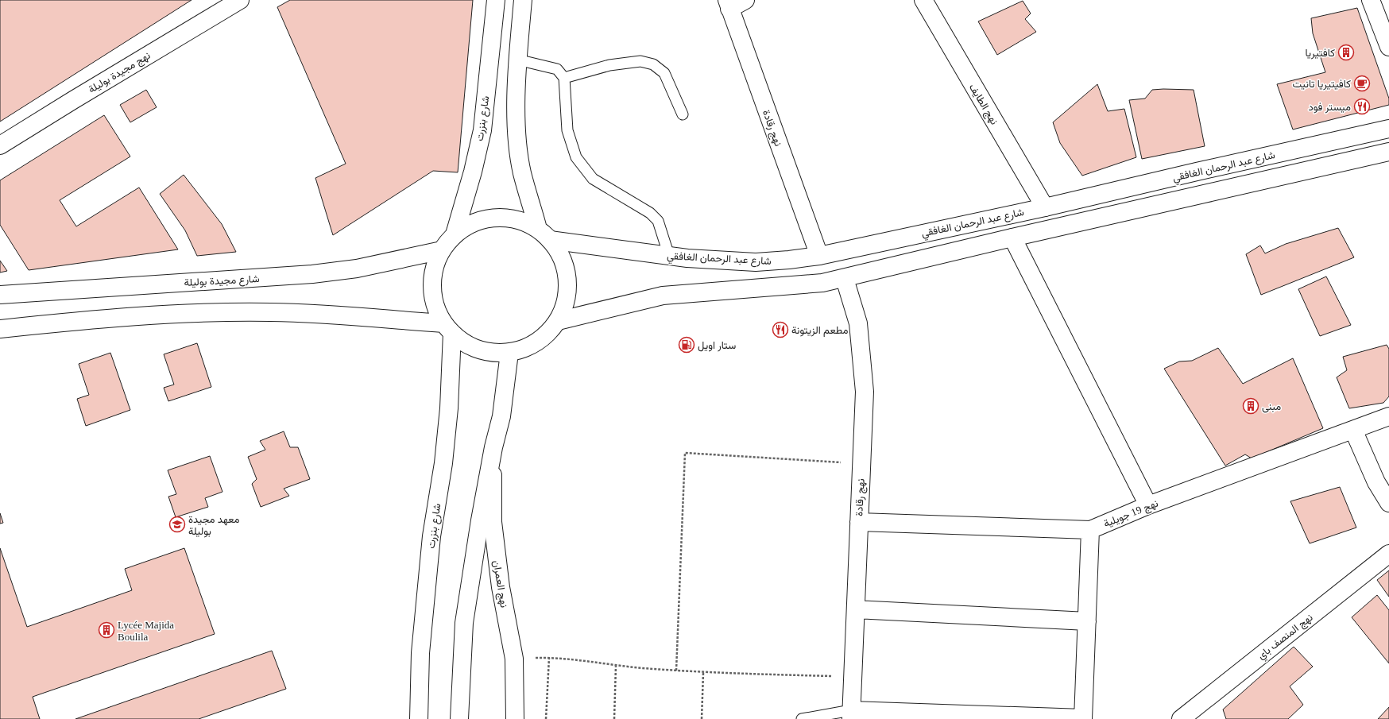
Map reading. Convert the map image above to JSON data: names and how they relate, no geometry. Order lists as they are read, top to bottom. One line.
{"streets":{"main road":["نهج مجيدة بوليلة","نهج الطايف","شارع بنزرت","نهج رقادة","شارع عبد الرحمان الغافقي","شارع مجيدة بوليلة","نهج 19 جويلية","نهج العمران","نهج المنصف باي"]},"crossings":[["نهج الطايف","شارع عبد الرحمان الغافقي"],["نهج رقادة","شارع عبد الرحمان الغافقي"],["نهج رقادة","نهج 19 جويلية"]],"places":{"building":["كافتيريا","مبنى","Lycée Majida Boulila"],"cafe":["كافيتيريا تانيت"],"restaurant":["ميستر فود","مطعم الزيتونة"],"fuel station":["ستار اويل"],"school or university":["معهد مجيدة بوليلة"]}}
